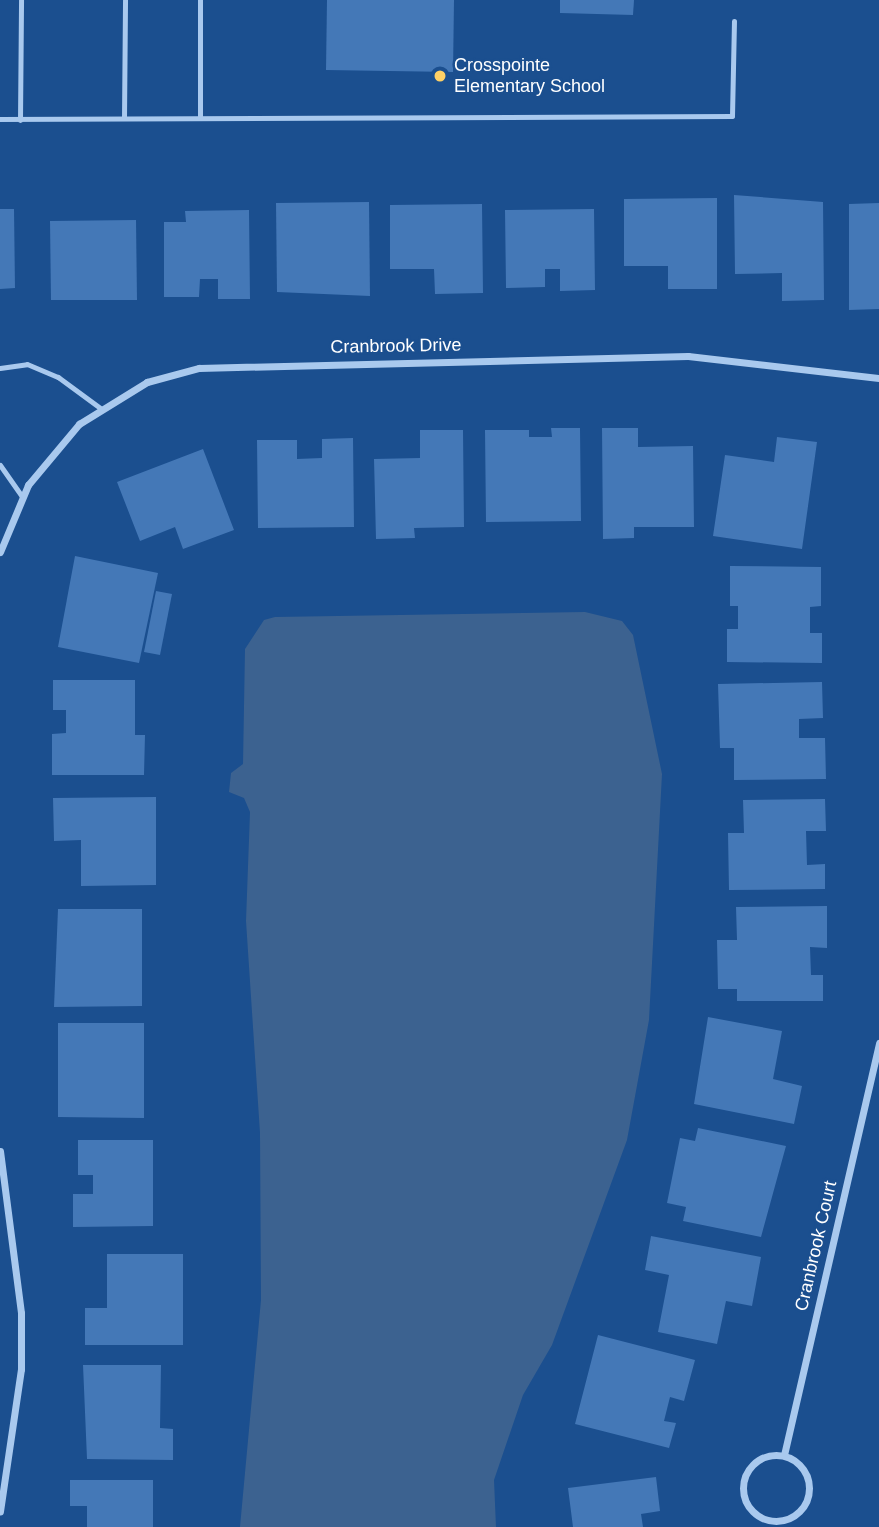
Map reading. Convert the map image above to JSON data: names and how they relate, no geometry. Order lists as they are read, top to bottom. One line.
{"streets":{"street":["Cranbrook Drive","Cranbrook Court"]},"places":["Crosspointe Elementary School"]}
